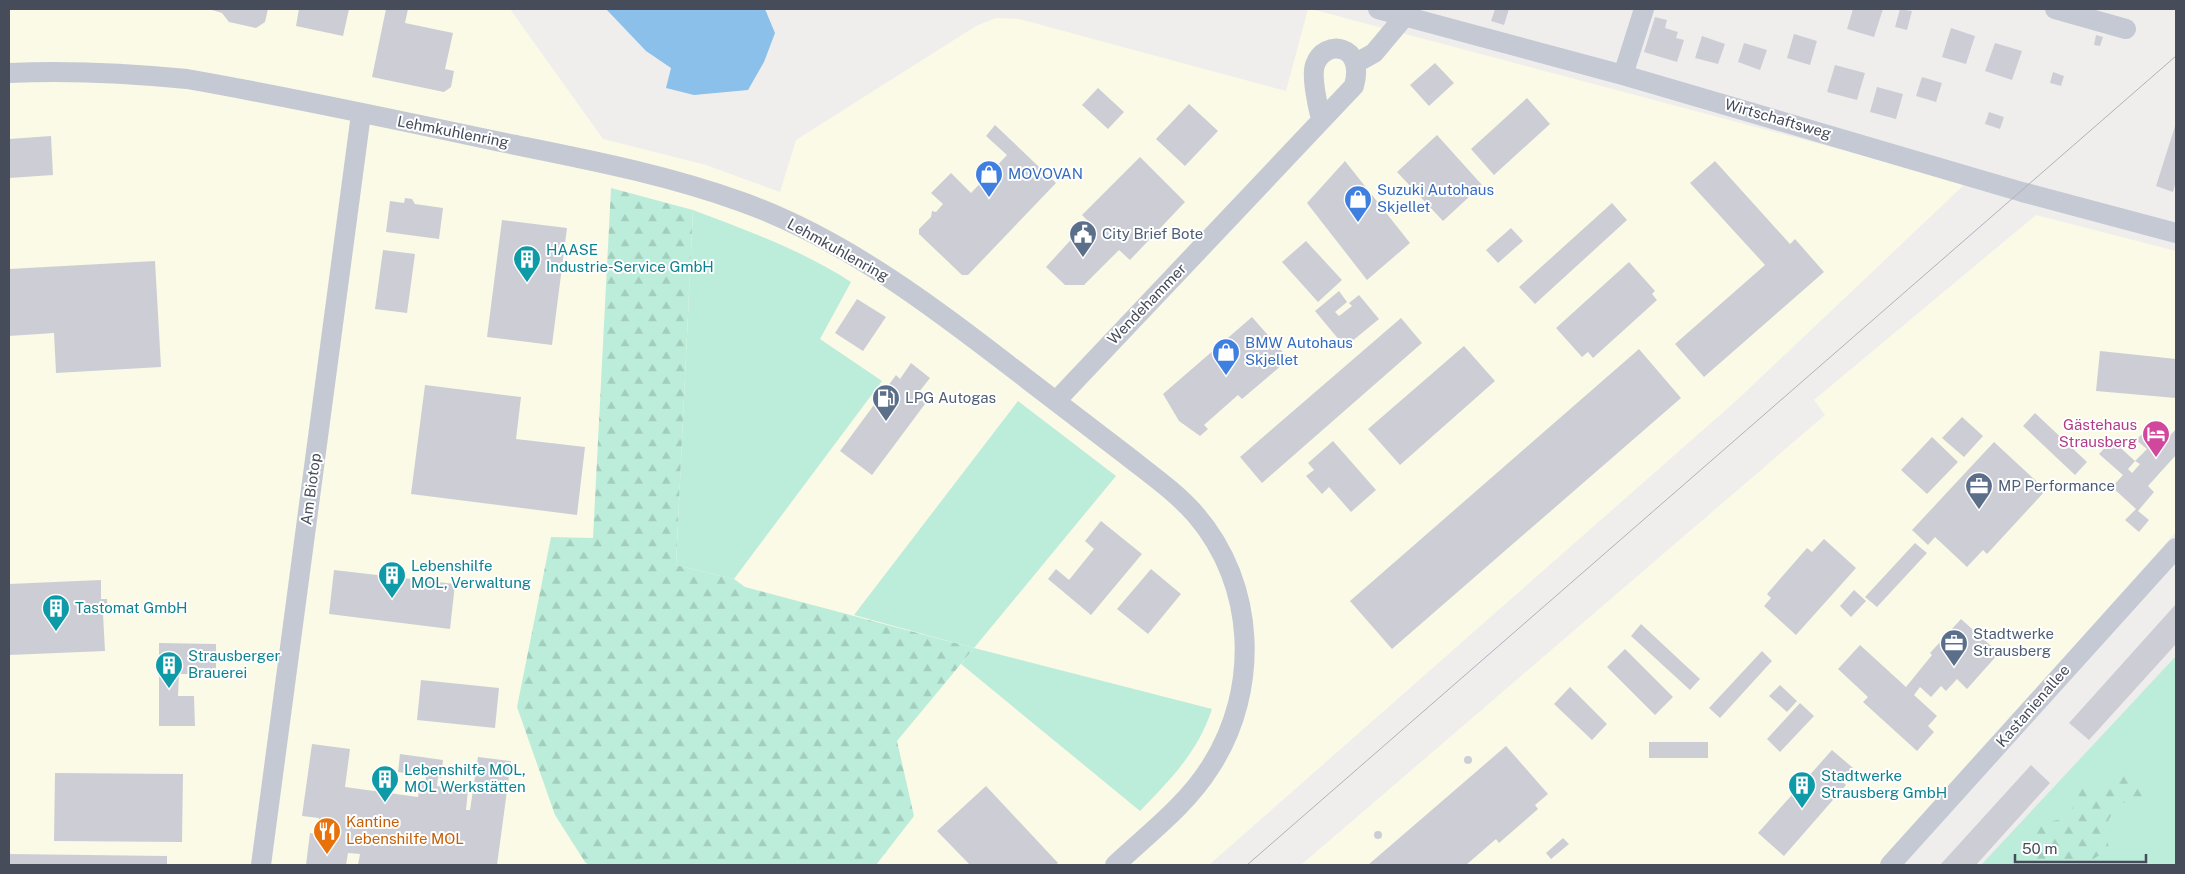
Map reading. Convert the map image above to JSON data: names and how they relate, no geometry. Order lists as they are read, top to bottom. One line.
{"streets":{"street":["Wirtschaftsweg","Lehmkuhlenring","Wendehammer","Am Biotop","Kastanienallee"]},"crossings":[["Lehmkuhlenring","Wendehammer"],["Lehmkuhlenring","Am Biotop"]],"places":{"shop":["MOVOVAN","Suzuki Autohaus Skjellet","BMW Autohaus Skjellet"],"public building":["City Brief Bote"],"building":["HAASE Industrie-Service GmbH","Lebenshilfe MOL, Verwaltung","Tastomat GmbH","Strausberger Brauerei","Lebenshilfe MOL, MOL Werkstätten","Stadtwerke Strausberg GmbH"],"fuel station":["LPG Autogas"],"hotel":["Gästehaus Strausberg"],"office":["MP Performance","Stadtwerke Strausberg"],"restaurant":["Kantine Lebenshilfe MOL"]},"scale_bar":"50 m"}
